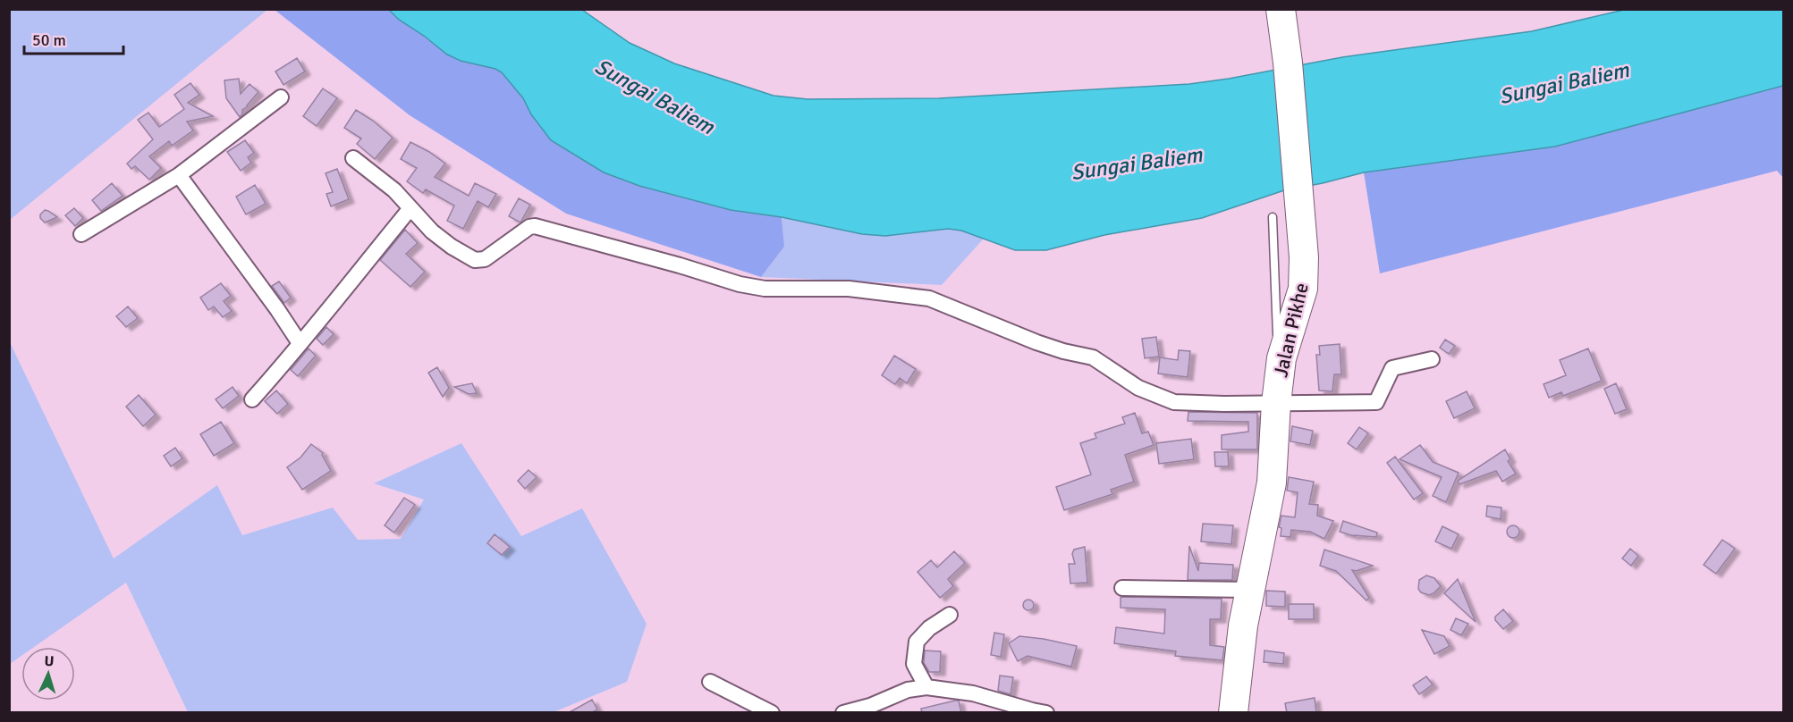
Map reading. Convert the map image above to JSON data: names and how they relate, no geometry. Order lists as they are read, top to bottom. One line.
{"streets":{"highway":["Jalan Pikhe"]},"water":["Sungai Baliem"],"scale_bar":"50 m","north":"top"}
